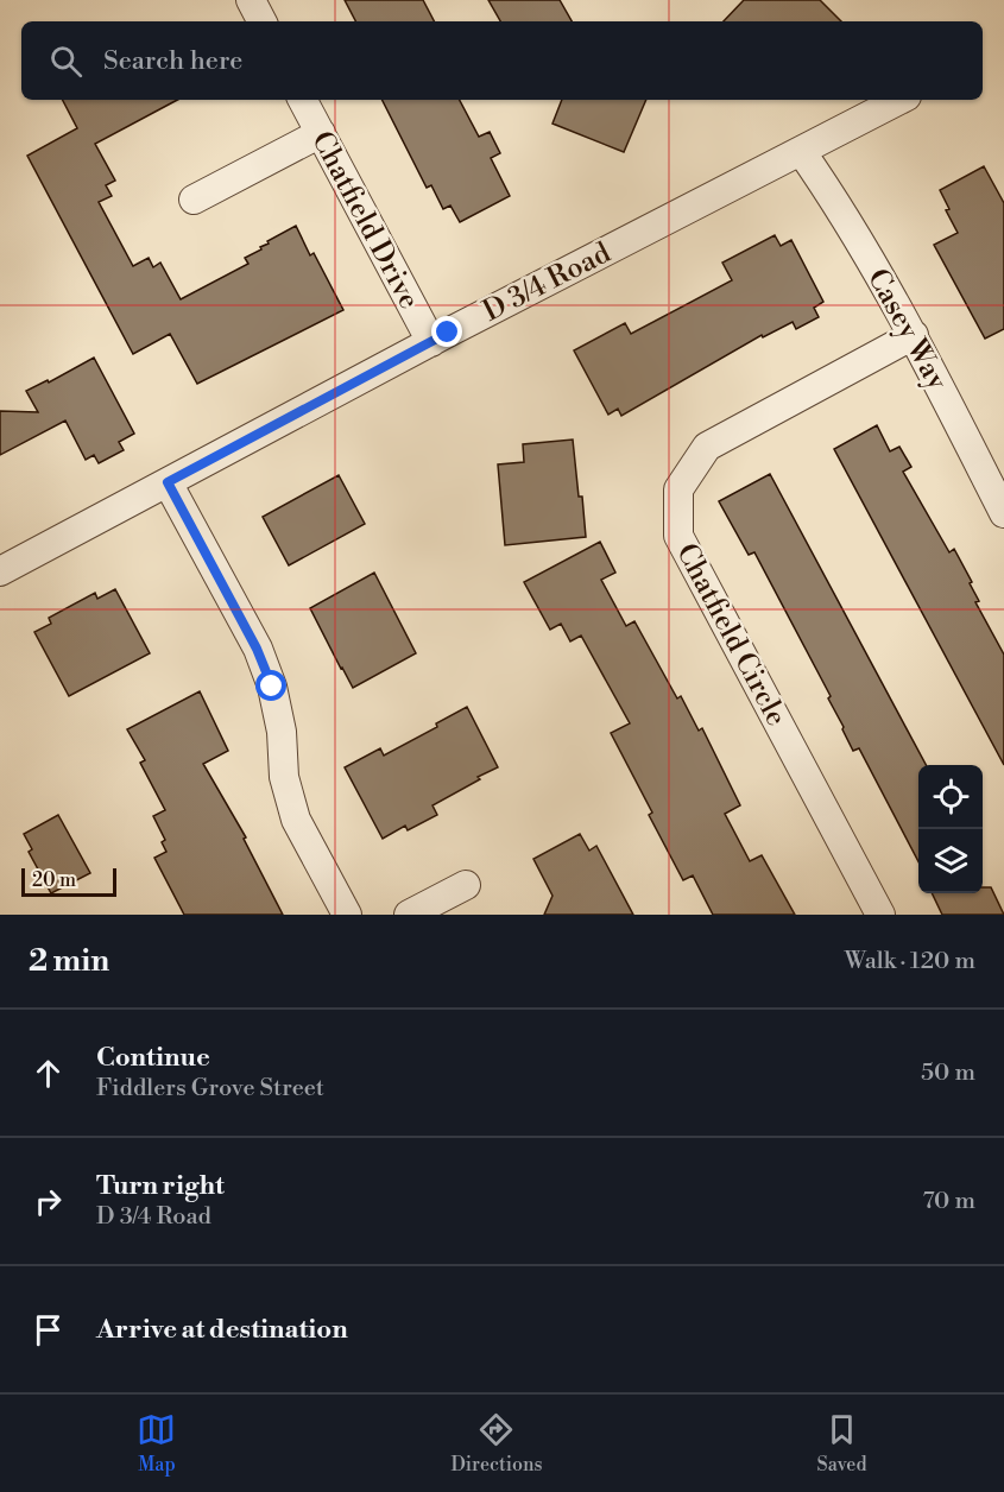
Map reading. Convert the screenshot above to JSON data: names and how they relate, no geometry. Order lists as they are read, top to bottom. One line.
{"streets":{"street":["Chatfield Drive","D 3/4 Road","Casey Way","Chatfield Circle"]},"crossings":[["Chatfield Drive","D 3/4 Road"],["D 3/4 Road","Casey Way"],["Casey Way","Chatfield Circle"]],"scale_bar":"20 m","page":{"search":"Search here","scale":"20 m","heading":["2 min","Walk · 120 m"],"list":[["Continue","Fiddlers Grove Street","50 m"],["Turn right","D 3/4 Road","70 m"],"Arrive at destination"],"nav":["Map","Directions","Saved"]}}
